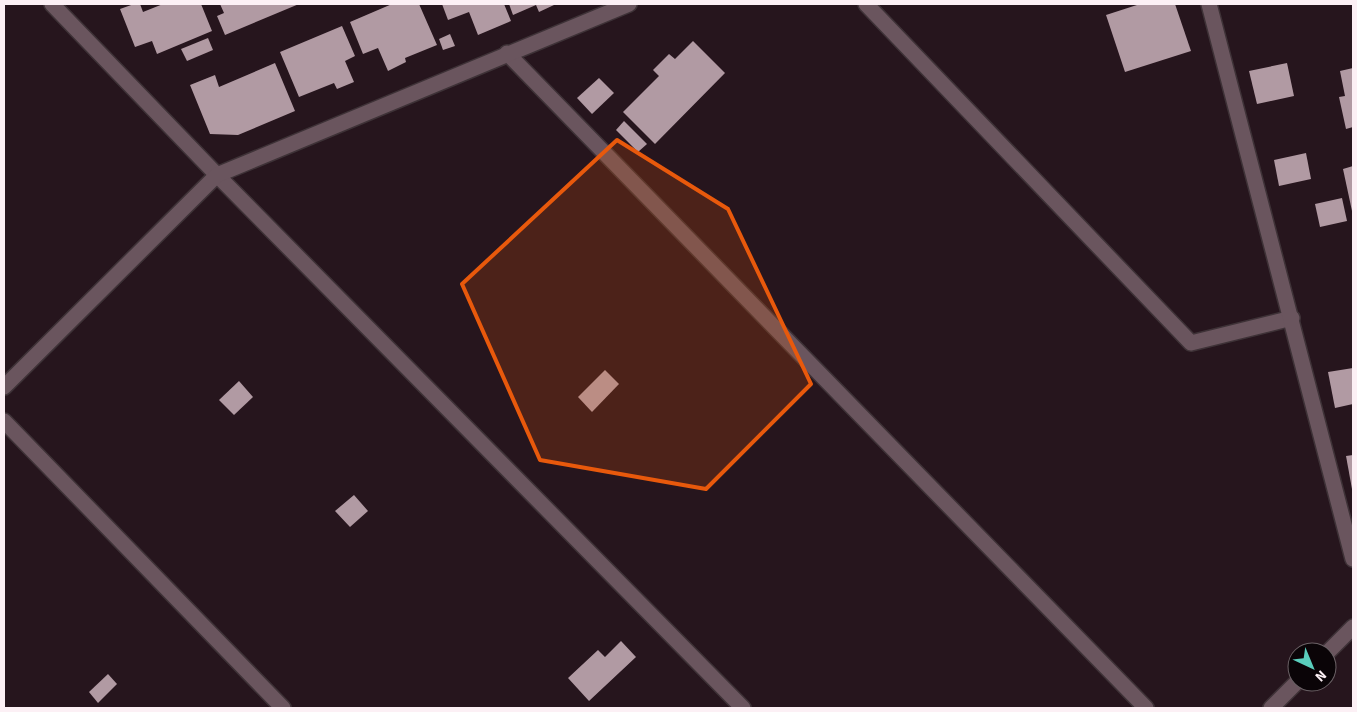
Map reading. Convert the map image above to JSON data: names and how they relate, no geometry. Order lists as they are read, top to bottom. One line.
{"north":"bottom right"}
